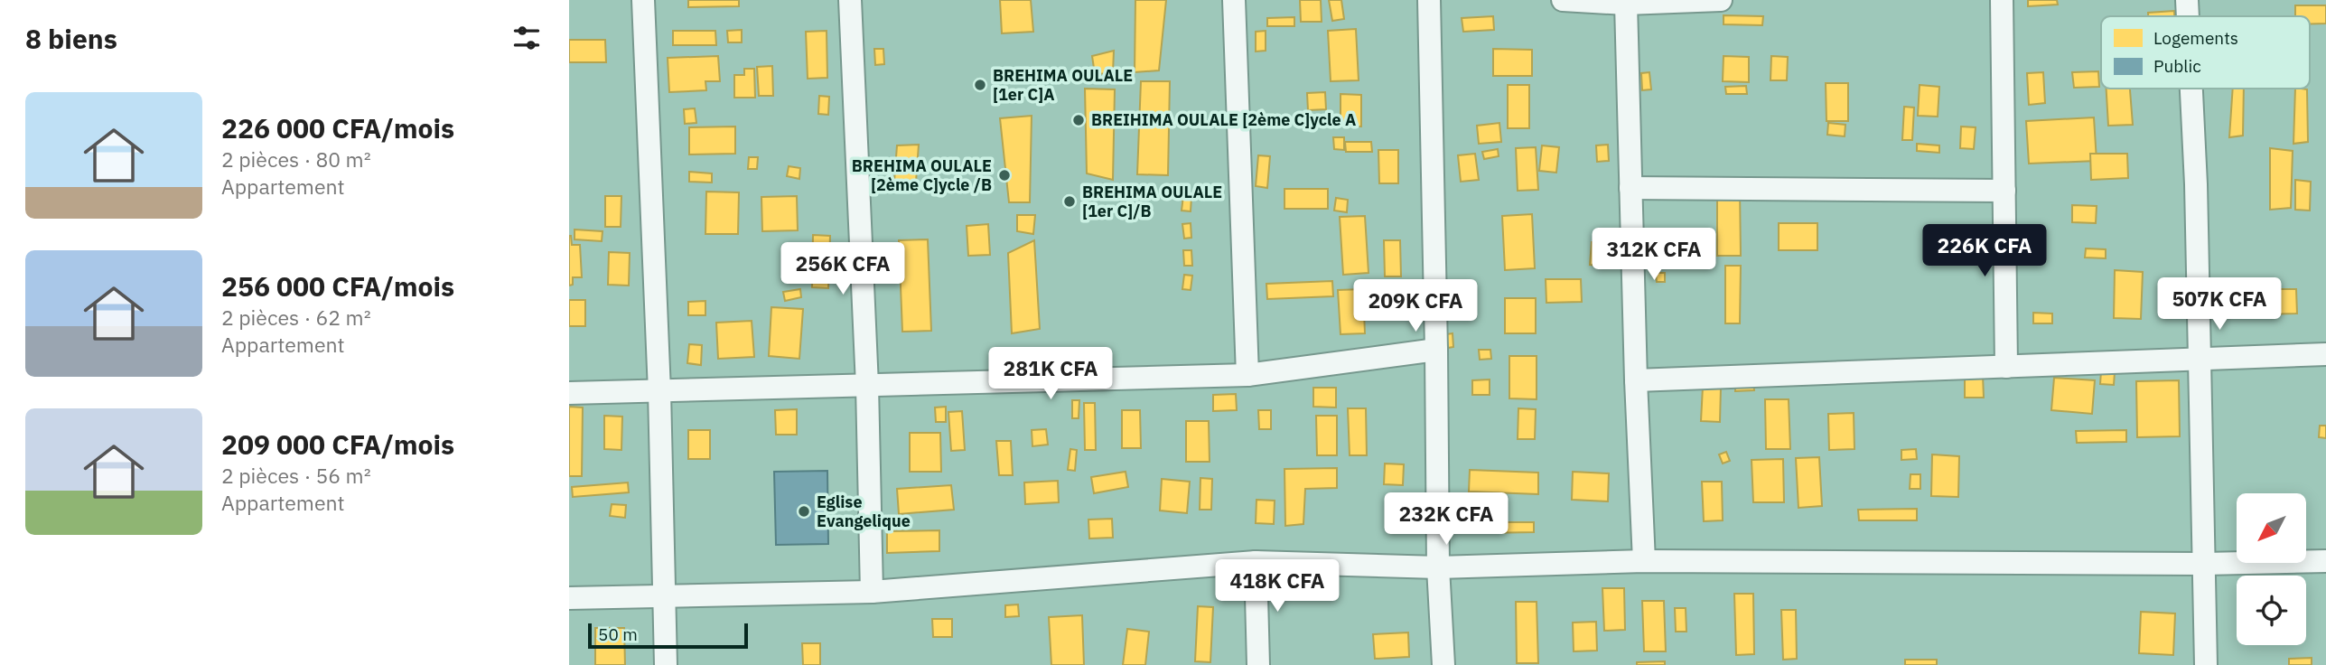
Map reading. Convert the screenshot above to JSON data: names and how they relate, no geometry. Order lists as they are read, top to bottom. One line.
{"places":["BREHIMA OULALE [1er C]A","BREIHIMA OULALE [2ème C]ycle A","BREHIMA OULALE [2ème C]ycle /B","BREHIMA OULALE [1er C]/B","Eglise Evangelique"],"legend":["Logements","Public"],"scale_bar":"50 m","north":"bottom left","page":{"heading":"8 biens","list":[{"name":"226 000 CFA/mois","note":"2 pièces · 80 m² · Appartement"},{"name":"256 000 CFA/mois","note":"2 pièces · 62 m² · Appartement"},{"name":"209 000 CFA/mois","note":"2 pièces · 56 m² · Appartement"}],"price":["226K CFA","312K CFA","256K CFA","507K CFA","209K CFA","281K CFA","232K CFA","418K CFA"],"scale":"50 m"}}
